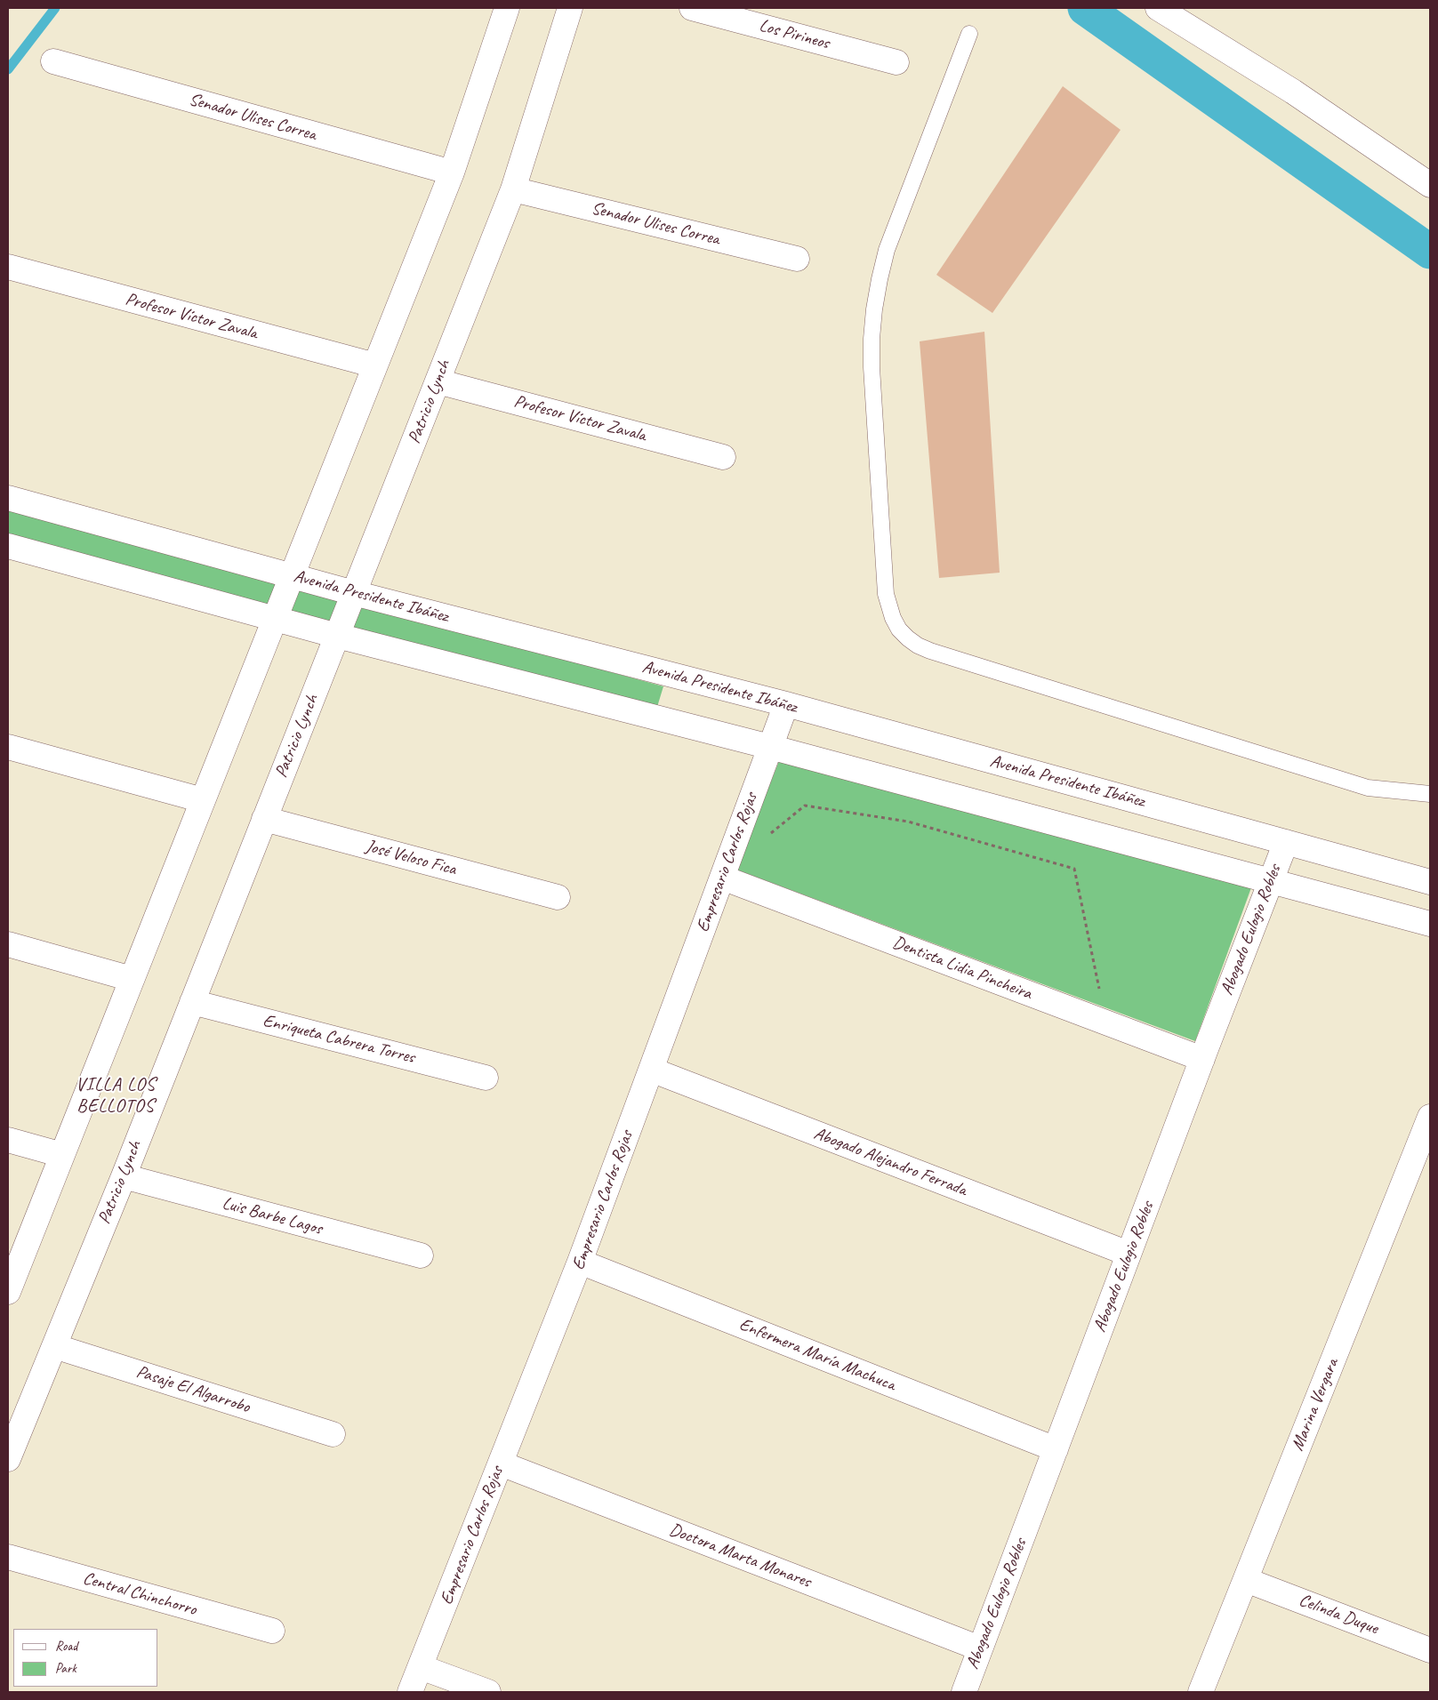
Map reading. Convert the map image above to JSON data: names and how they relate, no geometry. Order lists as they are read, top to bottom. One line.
{"streets":{"street":["Los Pirineos","Senador Ulises Correa","Profesor Víctor Zavala","Patricio Lynch","Avenida Presidente Ibáñez","José Veloso Fica","Empresario Carlos Rojas","Abogado Eulogio Robles","Dentista Lidia Pincheira","Enriqueta Cabrera Torres","Abogado Alejandro Ferrada","Luis Barbe Lagos","Enfermera María Machuca","Pasaje El Algarrobo","Marina Vergara","Doctora Marta Monares","Central Chinchorro","Celinda Duque"]},"crossings":[["Senador Ulises Correa","Patricio Lynch"],["Profesor Víctor Zavala","Patricio Lynch"],["Patricio Lynch","Avenida Presidente Ibáñez"],["Patricio Lynch","José Veloso Fica"],["Patricio Lynch","Enriqueta Cabrera Torres"],["Patricio Lynch","Luis Barbe Lagos"],["Patricio Lynch","Pasaje El Algarrobo"],["Avenida Presidente Ibáñez","Empresario Carlos Rojas"],["Avenida Presidente Ibáñez","Abogado Eulogio Robles"],["Empresario Carlos Rojas","Dentista Lidia Pincheira"],["Empresario Carlos Rojas","Abogado Alejandro Ferrada"],["Empresario Carlos Rojas","Enfermera María Machuca"],["Empresario Carlos Rojas","Doctora Marta Monares"],["Abogado Eulogio Robles","Dentista Lidia Pincheira"],["Abogado Eulogio Robles","Abogado Alejandro Ferrada"],["Abogado Eulogio Robles","Enfermera María Machuca"],["Abogado Eulogio Robles","Doctora Marta Monares"],["Marina Vergara","Celinda Duque"]],"districts":["VILLA LOS BELLOTOS"],"legend":["Road","Park"]}
